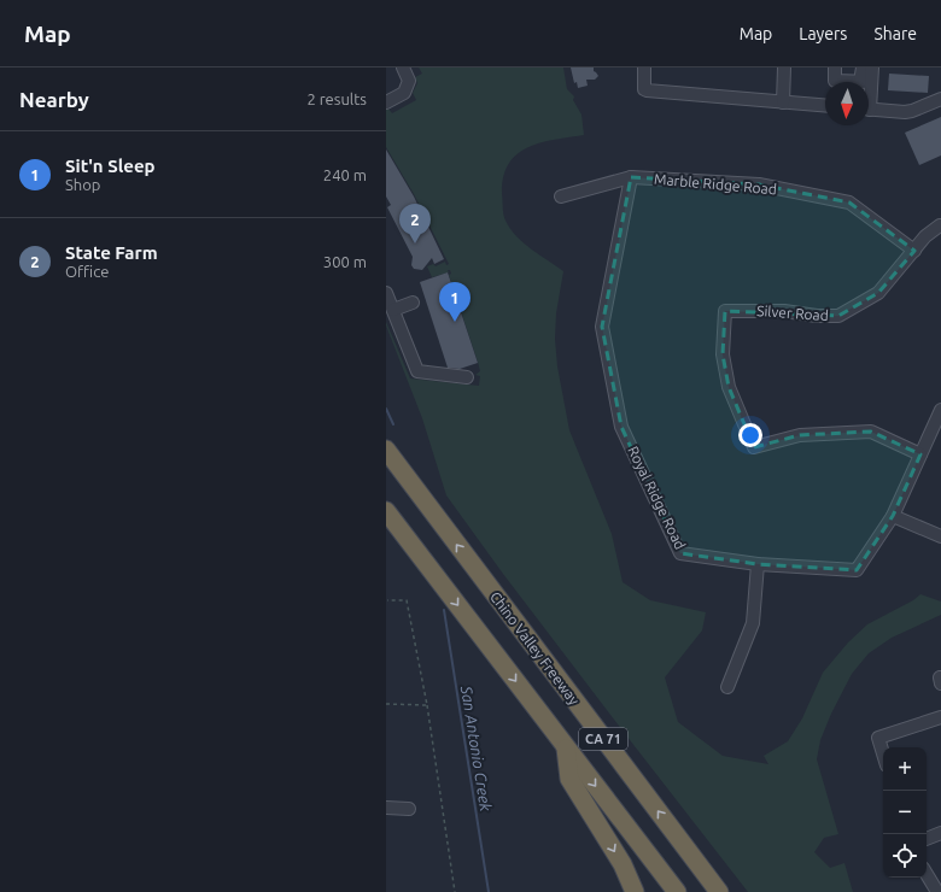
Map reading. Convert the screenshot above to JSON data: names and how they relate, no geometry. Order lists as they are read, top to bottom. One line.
{"streets":{"highway":["Chino Valley Freeway","CA 71"],"street":["Marble Ridge Road","Silver Road","Royal Ridge Road"]},"crossings":[["Marble Ridge Road","Silver Road"],["Marble Ridge Road","Royal Ridge Road"],["Silver Road","Royal Ridge Road"]],"water":["San Antonio Creek"],"north":"bottom","page":{"header":"Map","nav":["Map","Layers","Share"],"heading":["Nearby","2 results"],"list":[{"mark":"1","name":"Sit'n Sleep","note":"Shop","value":"240 m"},{"mark":"2","name":"State Farm","note":"Office","value":"300 m"}],"pins":["2","1"],"map_buttons":["+","−"]}}
